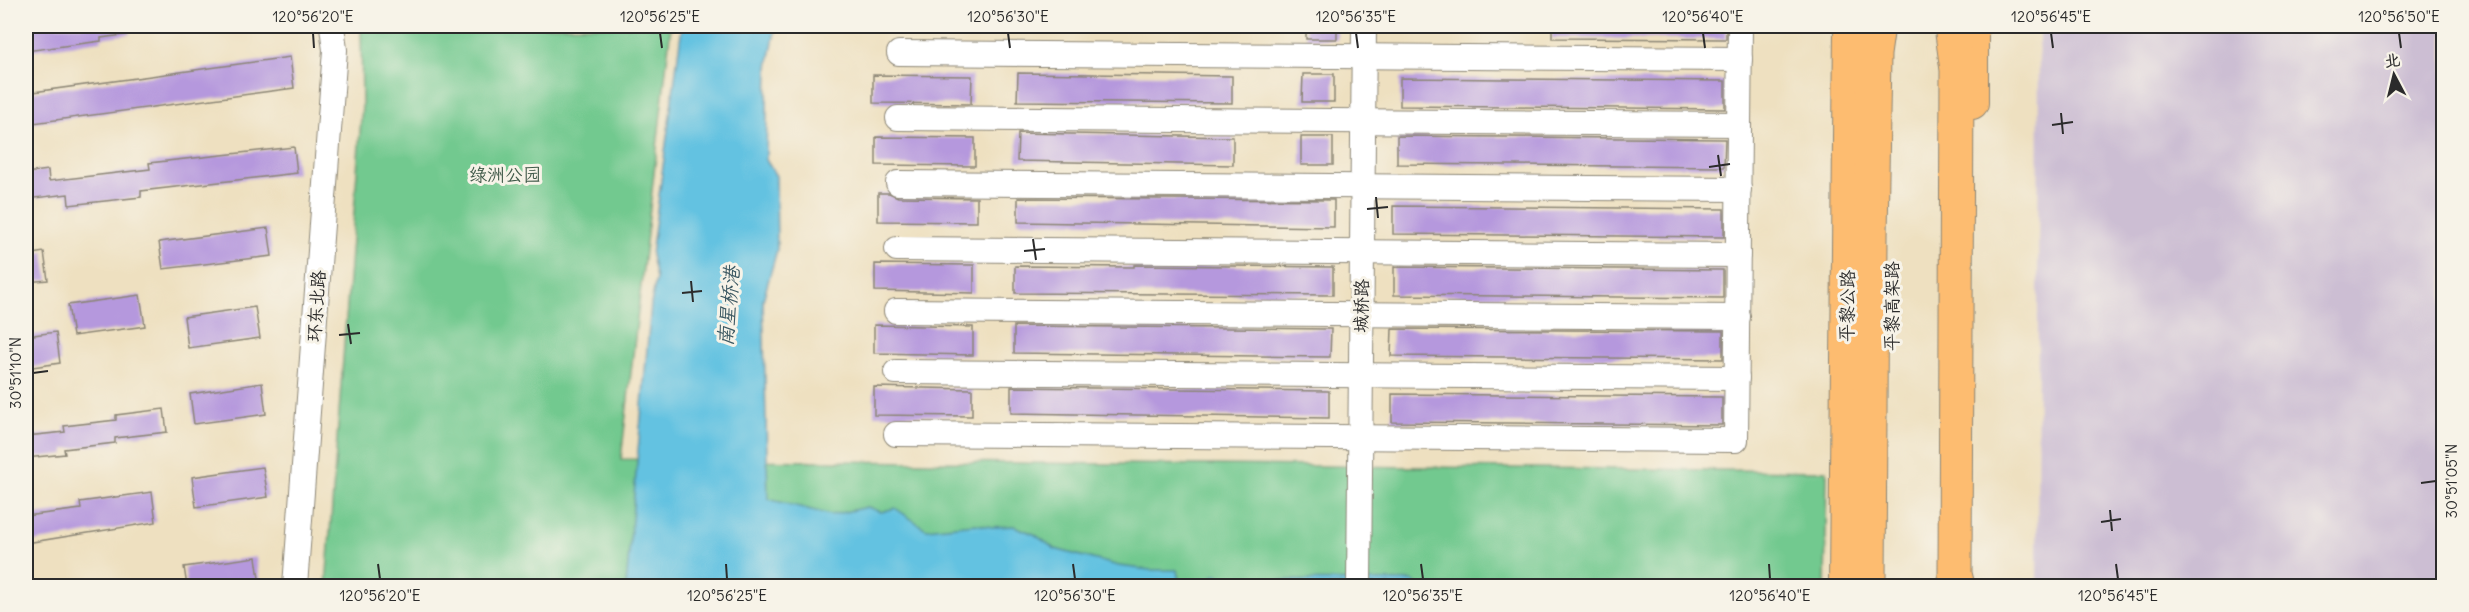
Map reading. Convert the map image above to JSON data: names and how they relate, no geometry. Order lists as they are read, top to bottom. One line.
{"streets":{"highway":["平黎高架路"],"main road":["平黎公路"],"street":["环东北路","城桥路"]},"water":["南星桥港"],"parks":["绿洲公园"],"north":"top","coordinates":["120°56'20\"E","120°56'25\"E","120°56'30\"E","120°56'35\"E","120°56'40\"E","120°56'45\"E","120°56'50\"E","30°51'10\"N","30°51'05\"N"]}
